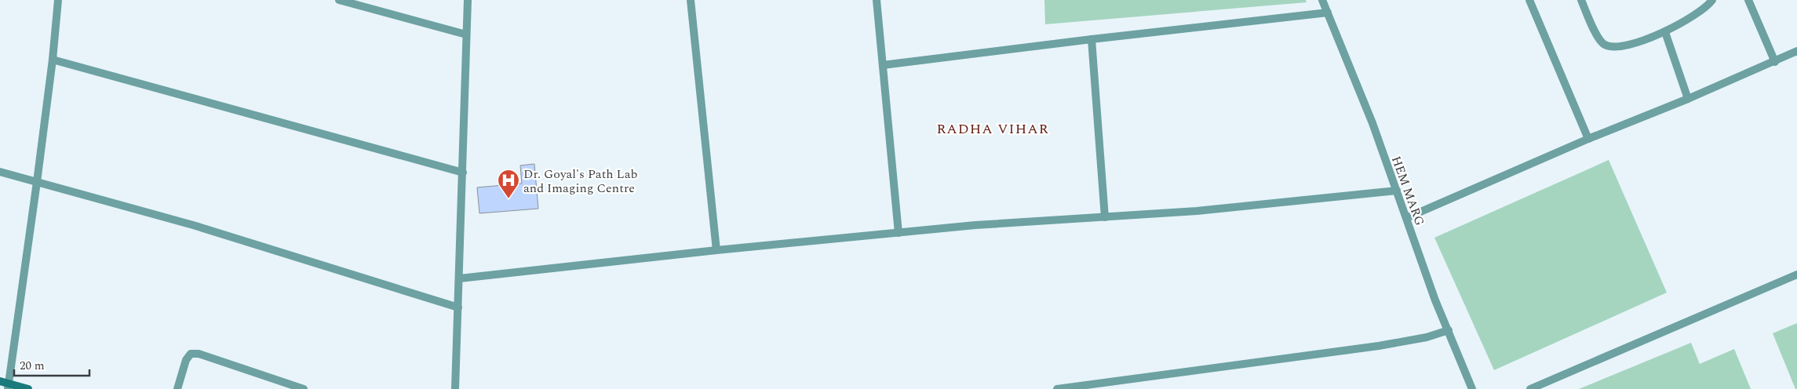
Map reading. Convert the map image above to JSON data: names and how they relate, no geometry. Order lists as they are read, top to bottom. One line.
{"streets":{"street":["HEM MARG"]},"districts":["RADHA VIHAR"],"places":{"hospital":["Dr. Goyal's Path Lab and Imaging Centre"]},"scale_bar":"20 m"}
